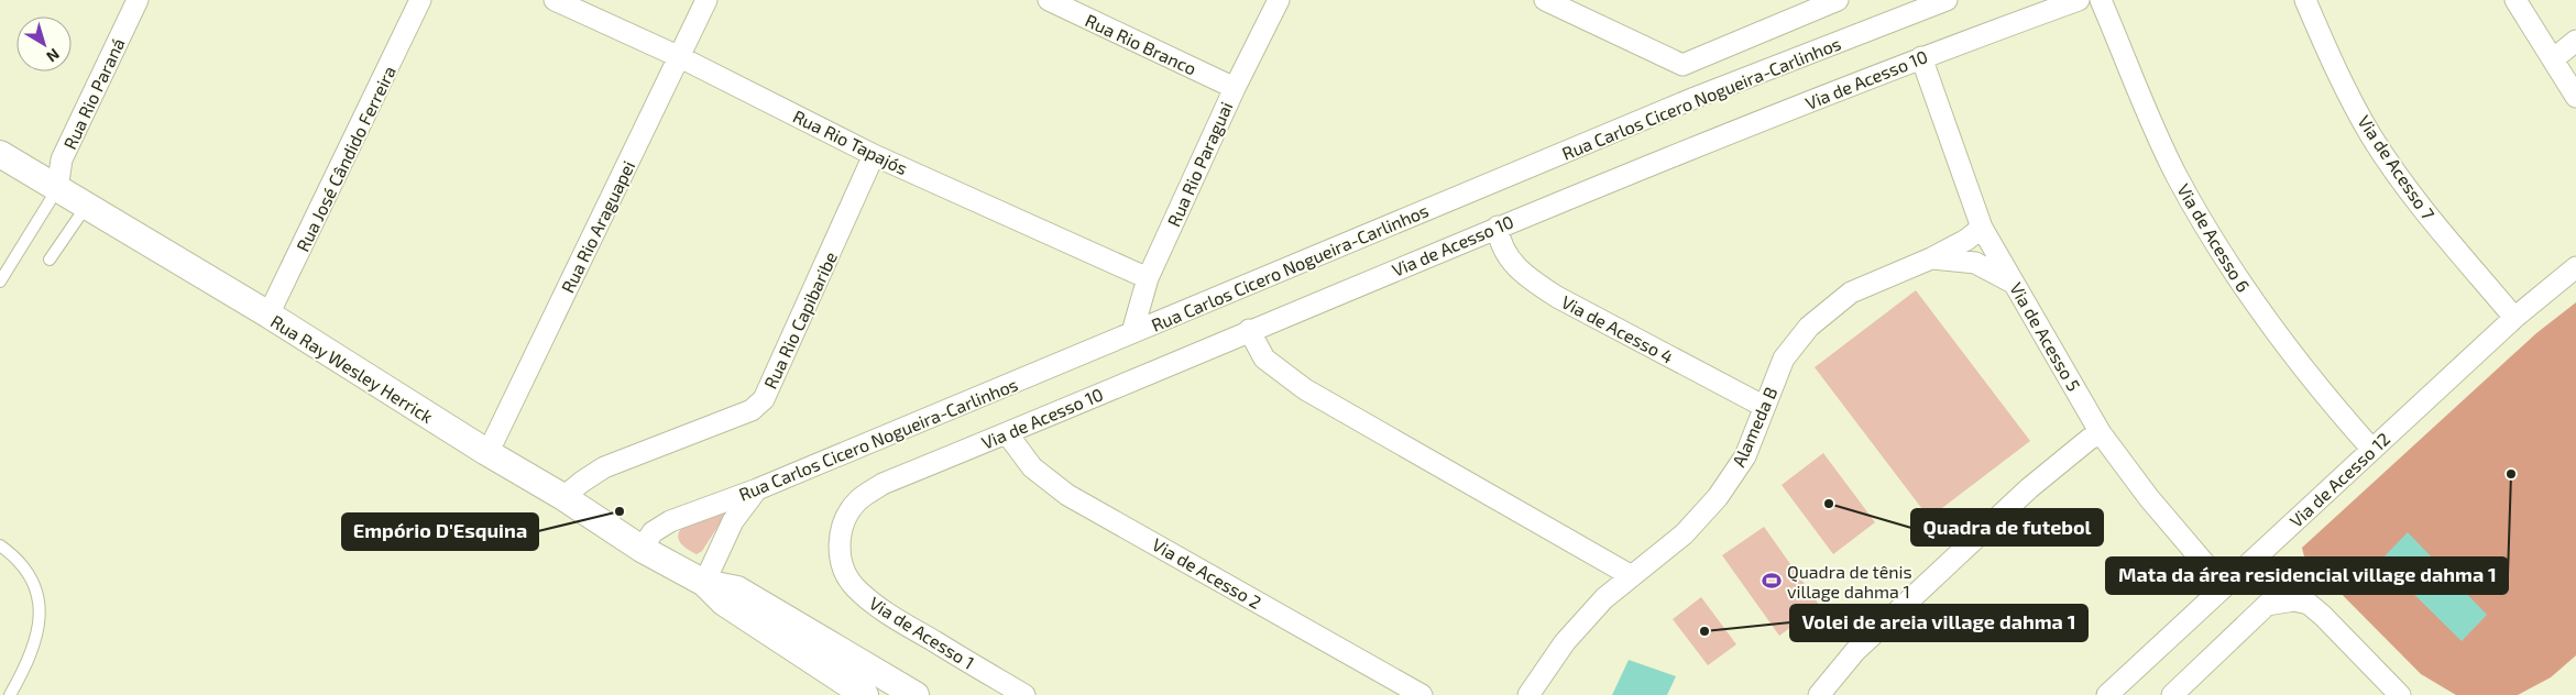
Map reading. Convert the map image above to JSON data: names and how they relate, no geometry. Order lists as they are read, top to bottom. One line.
{"streets":{"street":["Rua Rio Branco","Via de Acesso 10","Rua Rio Paraná","Rua Carlos Cicero Nogueira-Carlinhos","Rua Rio Tapajós","Rua José Cândido Ferreira","Rua Rio Paraguai","Via de Acesso 7","Rua Rio Araguapei","Via de Acesso 6","Rua Rio Capibaribe","Via de Acesso 4","Via de Acesso 5","Rua Ray Wesley Herrick","Alameda B","Via de Acesso 12","Via de Acesso 2","Via de Acesso 1"]},"crossings":[["Rua Rio Branco","Rua Rio Paraguai"],["Via de Acesso 10","Via de Acesso 4"],["Via de Acesso 10","Via de Acesso 5"],["Via de Acesso 10","Via de Acesso 2"],["Via de Acesso 10","Via de Acesso 1"],["Rua Rio Paraná","Rua Ray Wesley Herrick"],["Rua Carlos Cicero Nogueira-Carlinhos","Rua Rio Paraguai"],["Rua Carlos Cicero Nogueira-Carlinhos","Rua Ray Wesley Herrick"],["Rua Rio Tapajós","Rua Rio Paraguai"],["Rua Rio Tapajós","Rua Rio Araguapei"],["Rua Rio Tapajós","Rua Rio Capibaribe"],["Rua José Cândido Ferreira","Rua Ray Wesley Herrick"],["Via de Acesso 7","Via de Acesso 12"],["Rua Rio Araguapei","Rua Ray Wesley Herrick"],["Via de Acesso 6","Via de Acesso 12"],["Rua Rio Capibaribe","Rua Ray Wesley Herrick"],["Via de Acesso 4","Alameda B"],["Via de Acesso 5","Alameda B"],["Via de Acesso 5","Via de Acesso 12"]],"places":{"other":["Mata da área residencial village dahma 1","Quadra de futebol","Empório D'Esquina","Volei de areia village dahma 1"],"sports":["Quadra de tênis village dahma 1"]},"north":"bottom right"}
